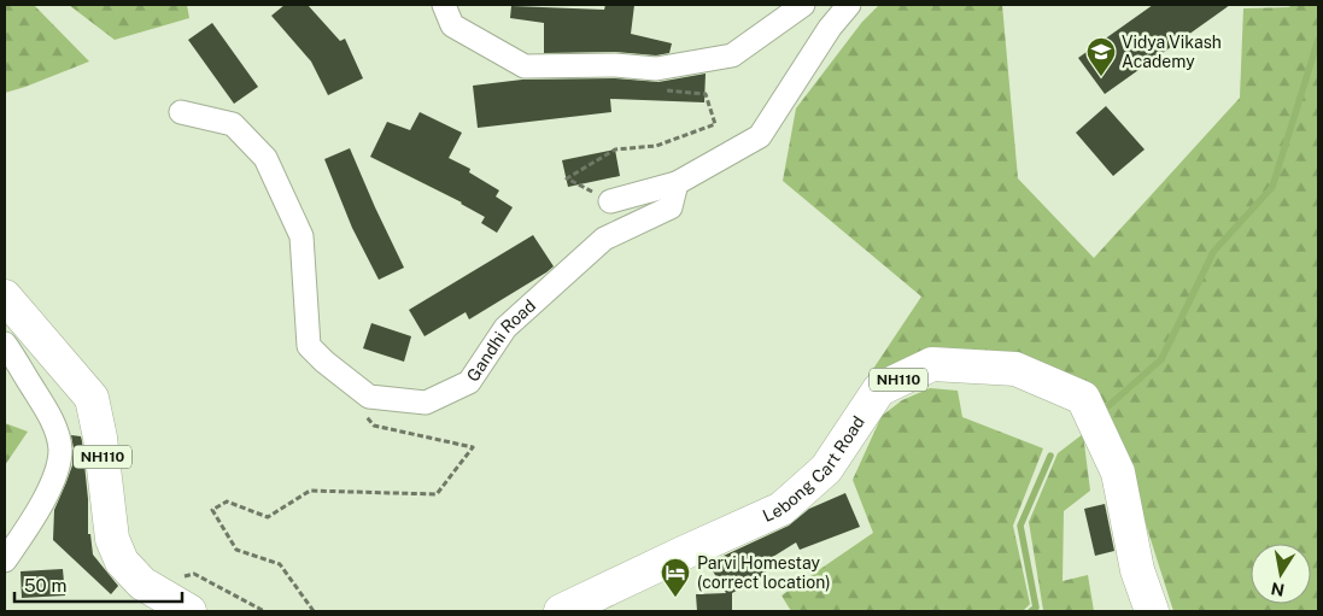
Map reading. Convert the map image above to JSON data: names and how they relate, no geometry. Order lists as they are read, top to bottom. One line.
{"streets":{"highway":["NH110","Lebong Cart Road"],"street":["Gandhi Road"]},"places":{"school or university":["Vidya Vikash Academy"],"hotel":["Parvi Homestay (correct location)"]},"scale_bar":"50 m","north":"bottom"}
